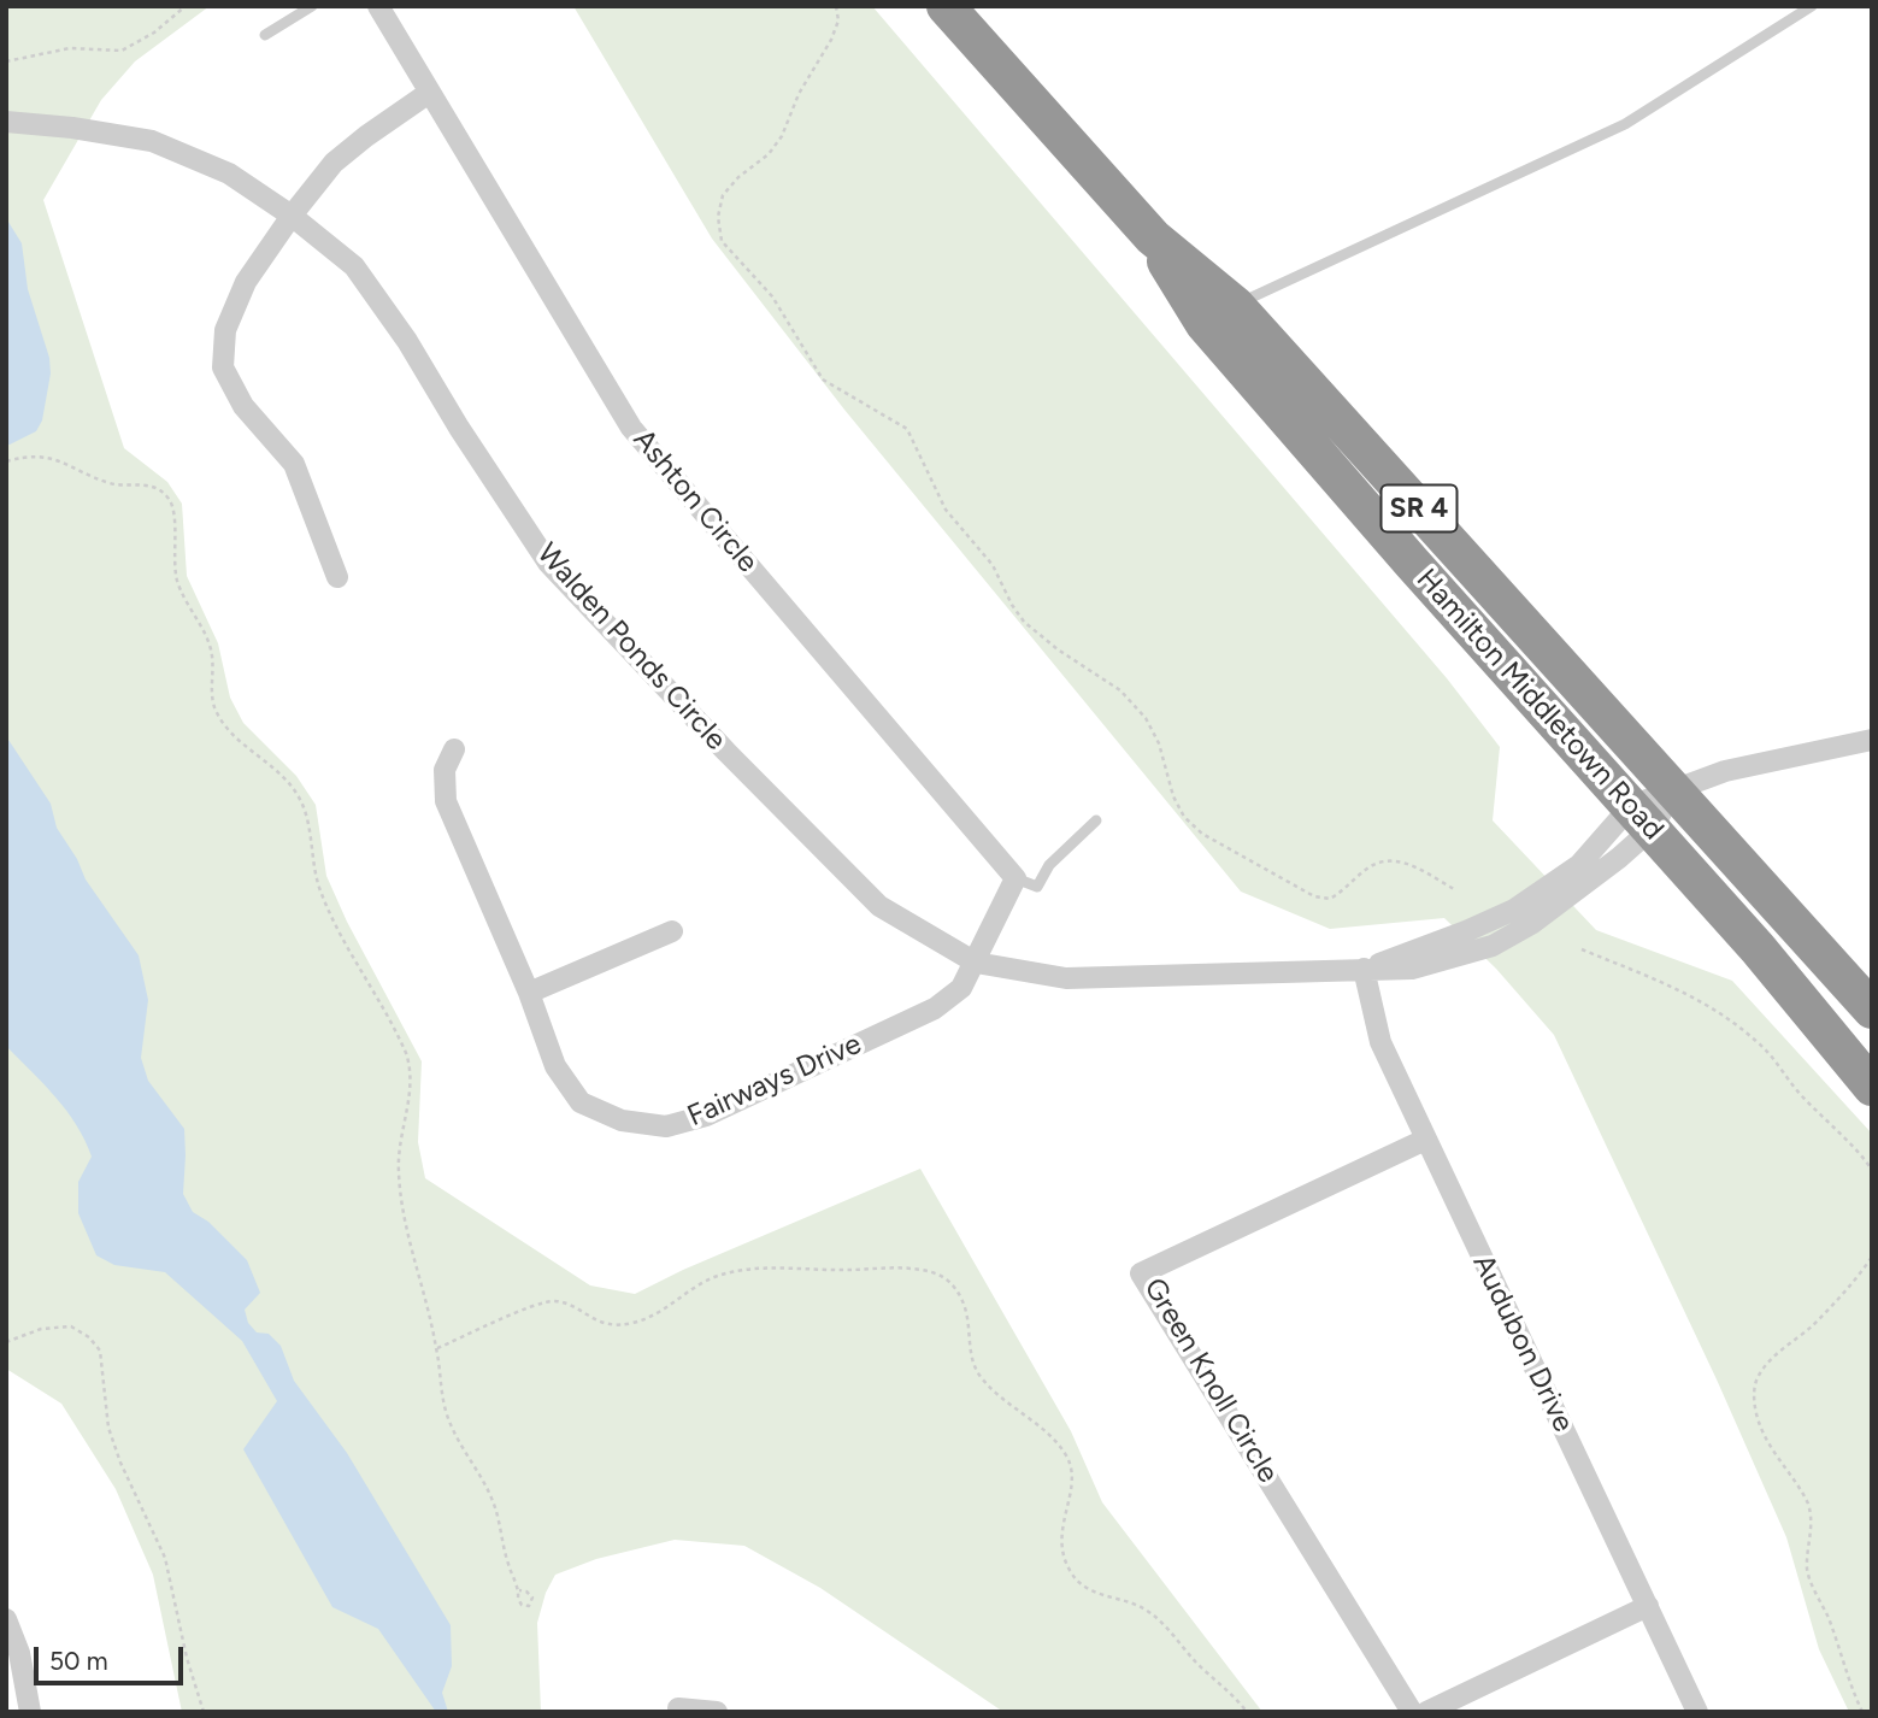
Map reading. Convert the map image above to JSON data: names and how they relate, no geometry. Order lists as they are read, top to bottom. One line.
{"streets":{"highway":["SR 4","Hamilton Middletown Road"],"street":["Ashton Circle","Walden Ponds Circle","Fairways Drive","Audubon Drive","Green Knoll Circle"]},"crossings":[["Walden Ponds Circle","Hamilton Middletown Road"],["Walden Ponds Circle","Fairways Drive"],["Walden Ponds Circle","Audubon Drive"],["Audubon Drive","Green Knoll Circle"]],"scale_bar":"50 m"}
